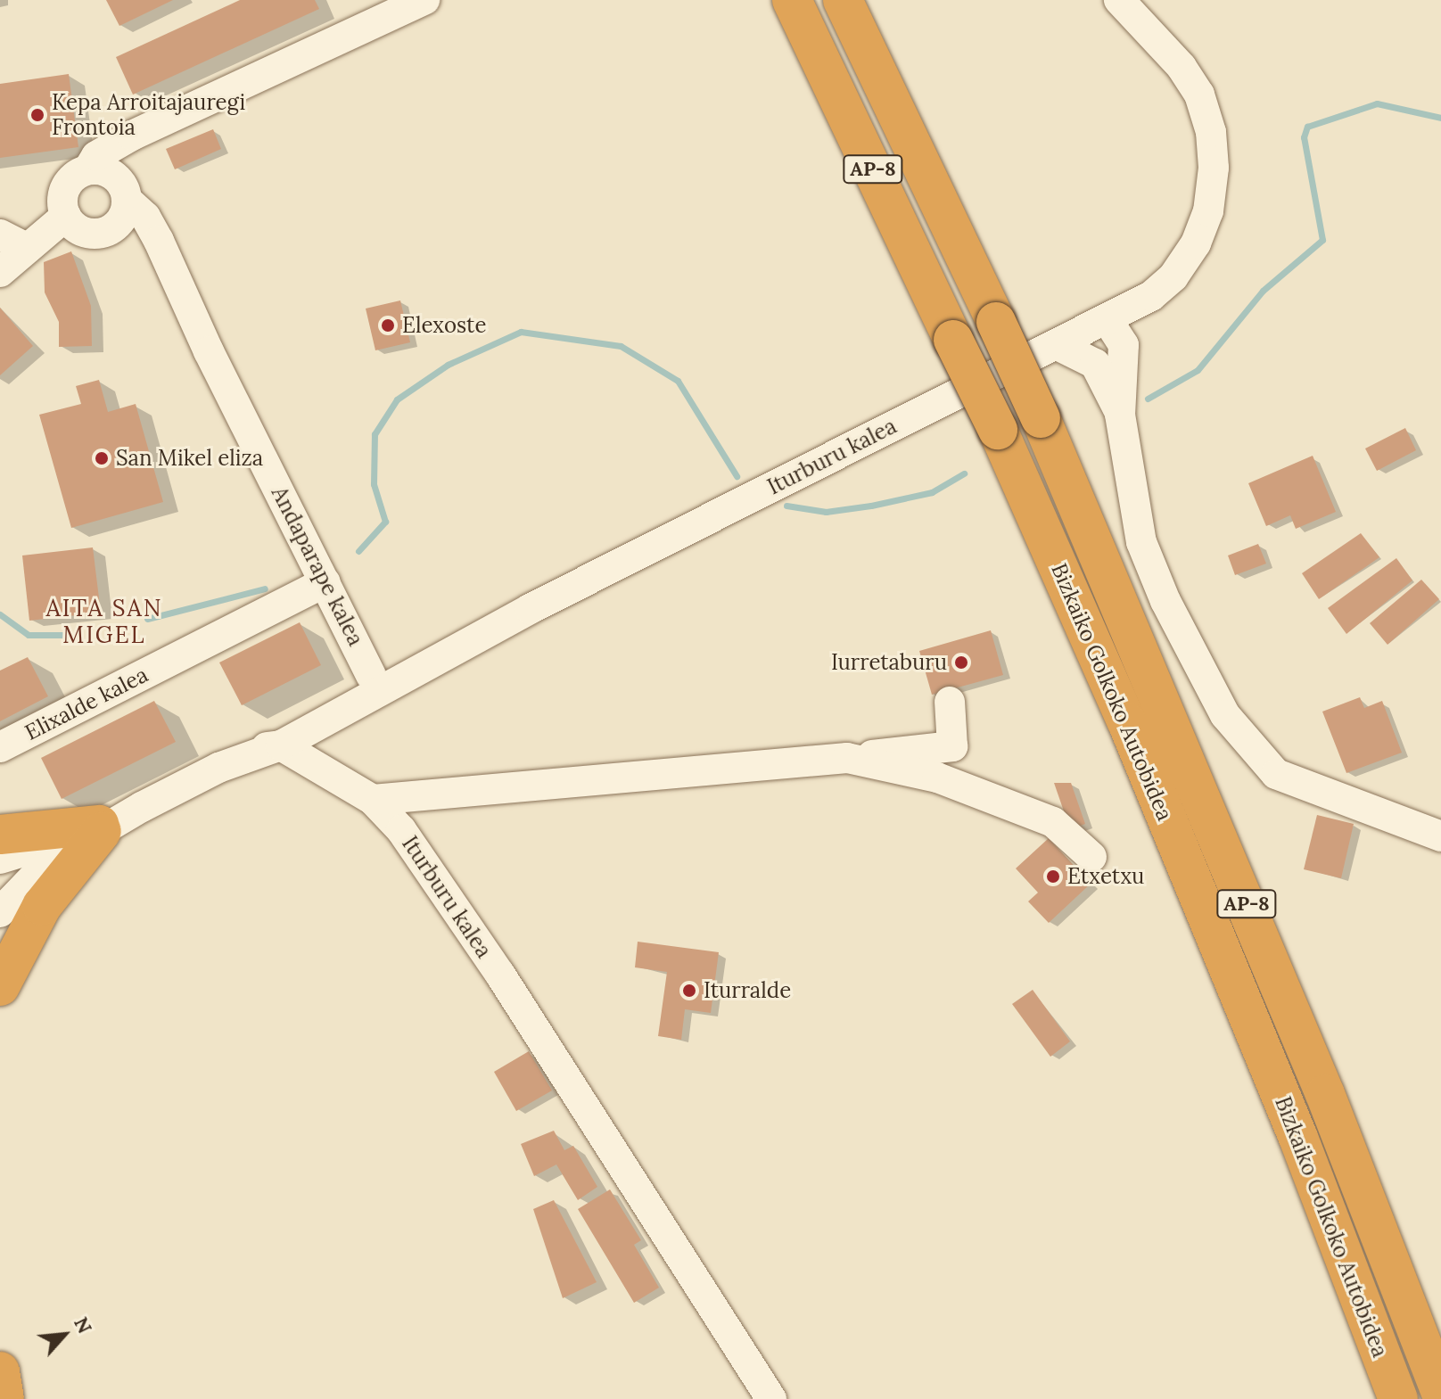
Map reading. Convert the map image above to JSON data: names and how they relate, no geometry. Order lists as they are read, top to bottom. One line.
{"streets":{"highway":["AP-8","Bizkaiko Golkoko Autobidea"],"street":["Iturburu kalea","Andaparape kalea","Elixalde kalea"]},"crossings":[["Andaparape kalea","Elixalde kalea"]],"districts":["AITA SAN MIGEL"],"places":["Kepa Arroitajauregi Frontoia","Elexoste","San Mikel eliza","Iurretaburu","Etxetxu","Iturralde"],"north":"top right"}
